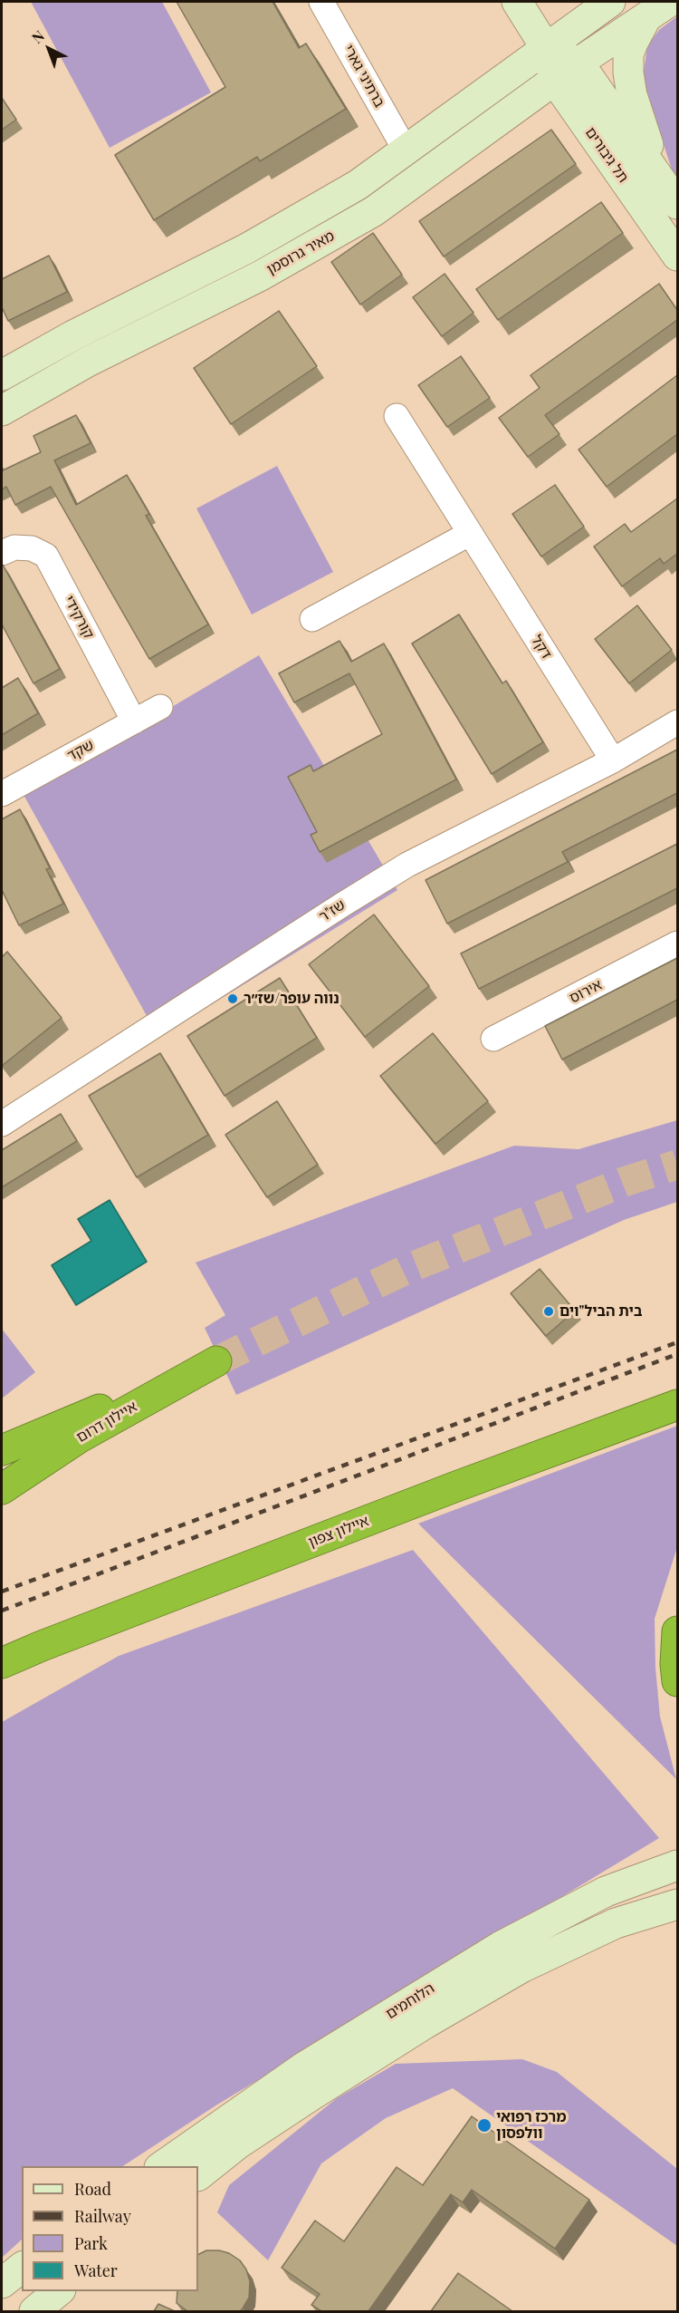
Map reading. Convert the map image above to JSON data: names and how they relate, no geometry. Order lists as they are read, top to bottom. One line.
{"streets":{"highway":["איילון דרום","איילון צפון"],"street":["ברתיני גארי","תל גיבורים","מאיר גרוסמן","קורקידי","דקל","שקד","שז\"ר","אירוס","הלוחמים"]},"crossings":[["ברתיני גארי","מאיר גרוסמן"],["תל גיבורים","מאיר גרוסמן"],["קורקידי","שקד"],["דקל","שז\"ר"]],"places":["נווה עופר/שז״ר","בית הביל\"וים","מרכז רפואי וולפסון"],"legend":["Road","Railway","Park","Water"],"north":"top left"}
